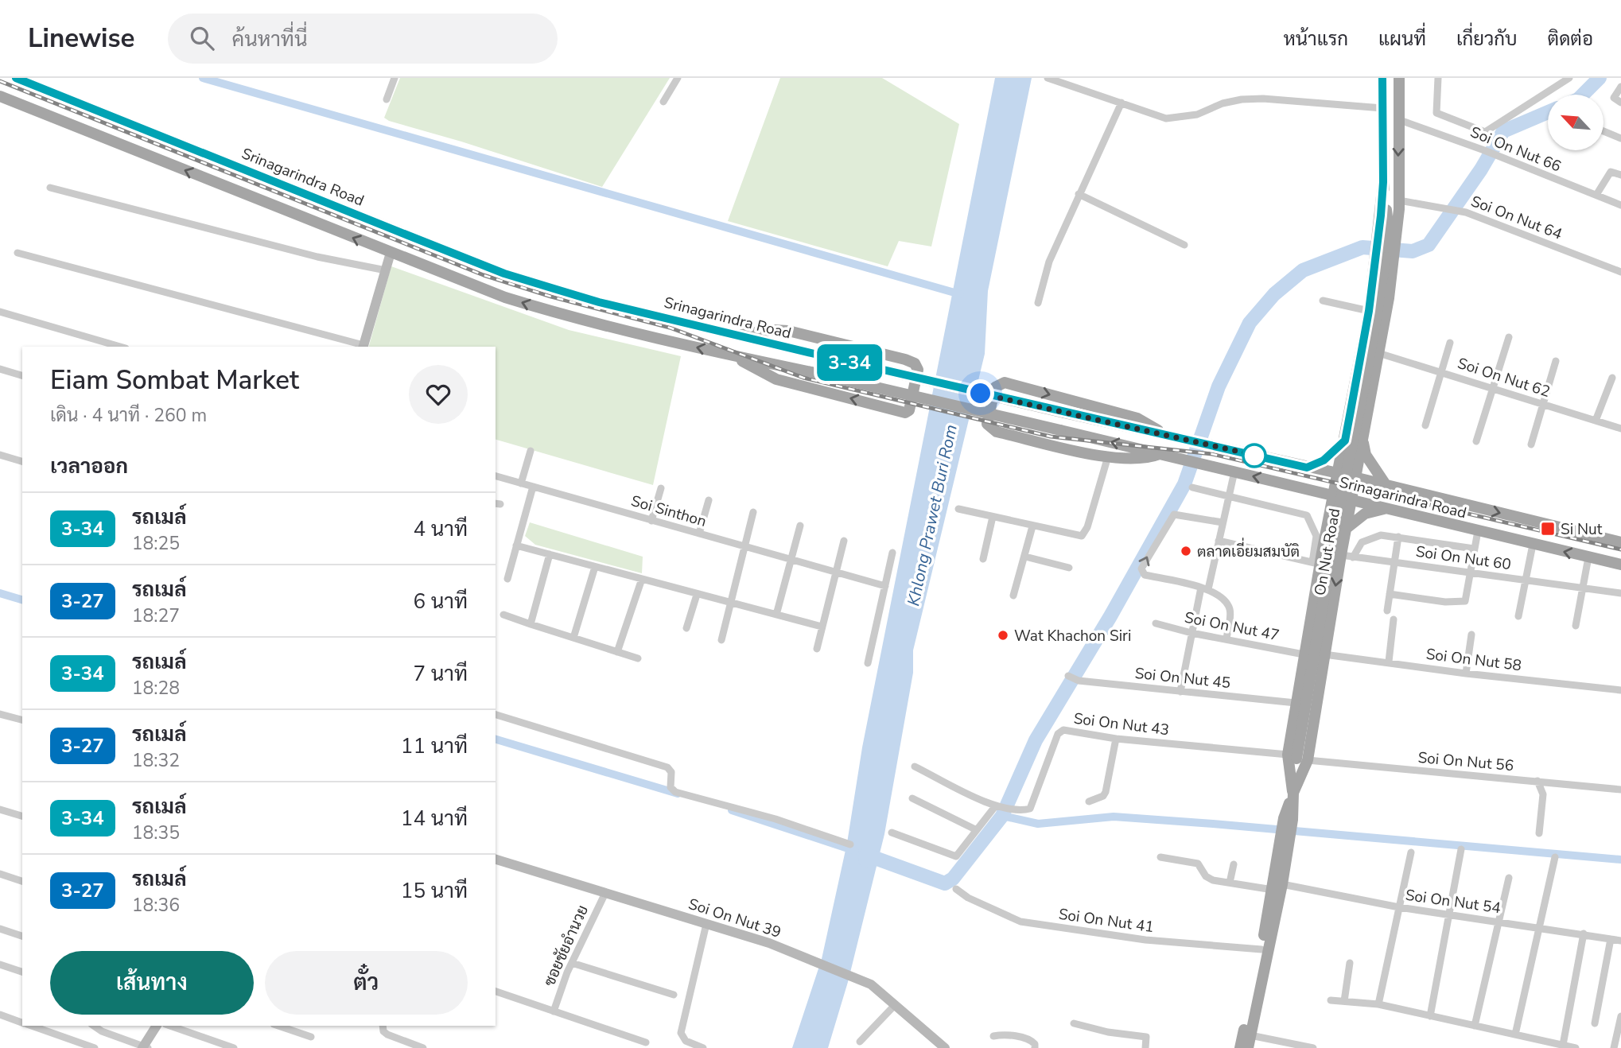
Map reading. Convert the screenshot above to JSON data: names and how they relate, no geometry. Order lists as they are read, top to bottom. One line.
{"streets":{"main road":["Srinagarindra Road","On Nut Road"],"street":["Soi On Nut 66","Soi On Nut 64","Soi On Nut 62","Soi Sinthon","Soi On Nut 60","Soi On Nut 47","Soi On Nut 58","Soi On Nut 45","Soi On Nut 43","Soi On Nut 56","Soi On Nut 54","Soi On Nut 39","Soi On Nut 41","ซอยชัยอำนวย"]},"crossings":[["Soi On Nut 66","On Nut Road"],["Srinagarindra Road","On Nut Road"],["Soi On Nut 64","On Nut Road"],["Soi On Nut 62","On Nut Road"],["On Nut Road","Soi On Nut 60"],["On Nut Road","Soi On Nut 47"],["On Nut Road","Soi On Nut 58"],["On Nut Road","Soi On Nut 45"],["On Nut Road","Soi On Nut 43"],["On Nut Road","Soi On Nut 56"],["On Nut Road","Soi On Nut 54"],["On Nut Road","Soi On Nut 41"],["Soi On Nut 43","Soi On Nut 56"],["Soi On Nut 39","ซอยชัยอำนวย"]],"water":["Khlong Prawet Buri Rom"],"places":{"transit":["Si Nut"],"other":["ตลาดเอี่ยมสมบัติ","Wat Khachon Siri"]},"lines":["bus line 3-34"],"north":"top left","page":{"header":"Linewise","search":"ค้นหาที่นี่","nav":["หน้าแรก","แผนที่","เกี่ยวกับ","ติดต่อ"],"on_map":"3-34","heading":[["Eiam Sombat Market","เดิน · 4 นาที · 260 m"],"เวลาออก"],"list":[{"mark":"3-34","name":"รถเมล์","note":"18:25","value":"4 นาที"},{"mark":"3-27","name":"รถเมล์","note":"18:27","value":"6 นาที"},{"mark":"3-34","name":"รถเมล์","note":"18:28","value":"7 นาที"},{"mark":"3-27","name":"รถเมล์","note":"18:32","value":"11 นาที"},{"mark":"3-34","name":"รถเมล์","note":"18:35","value":"14 นาที"},{"mark":"3-27","name":"รถเมล์","note":"18:36","value":"15 นาที"}],"buttons":["เส้นทาง","ตั๋ว"]}}
